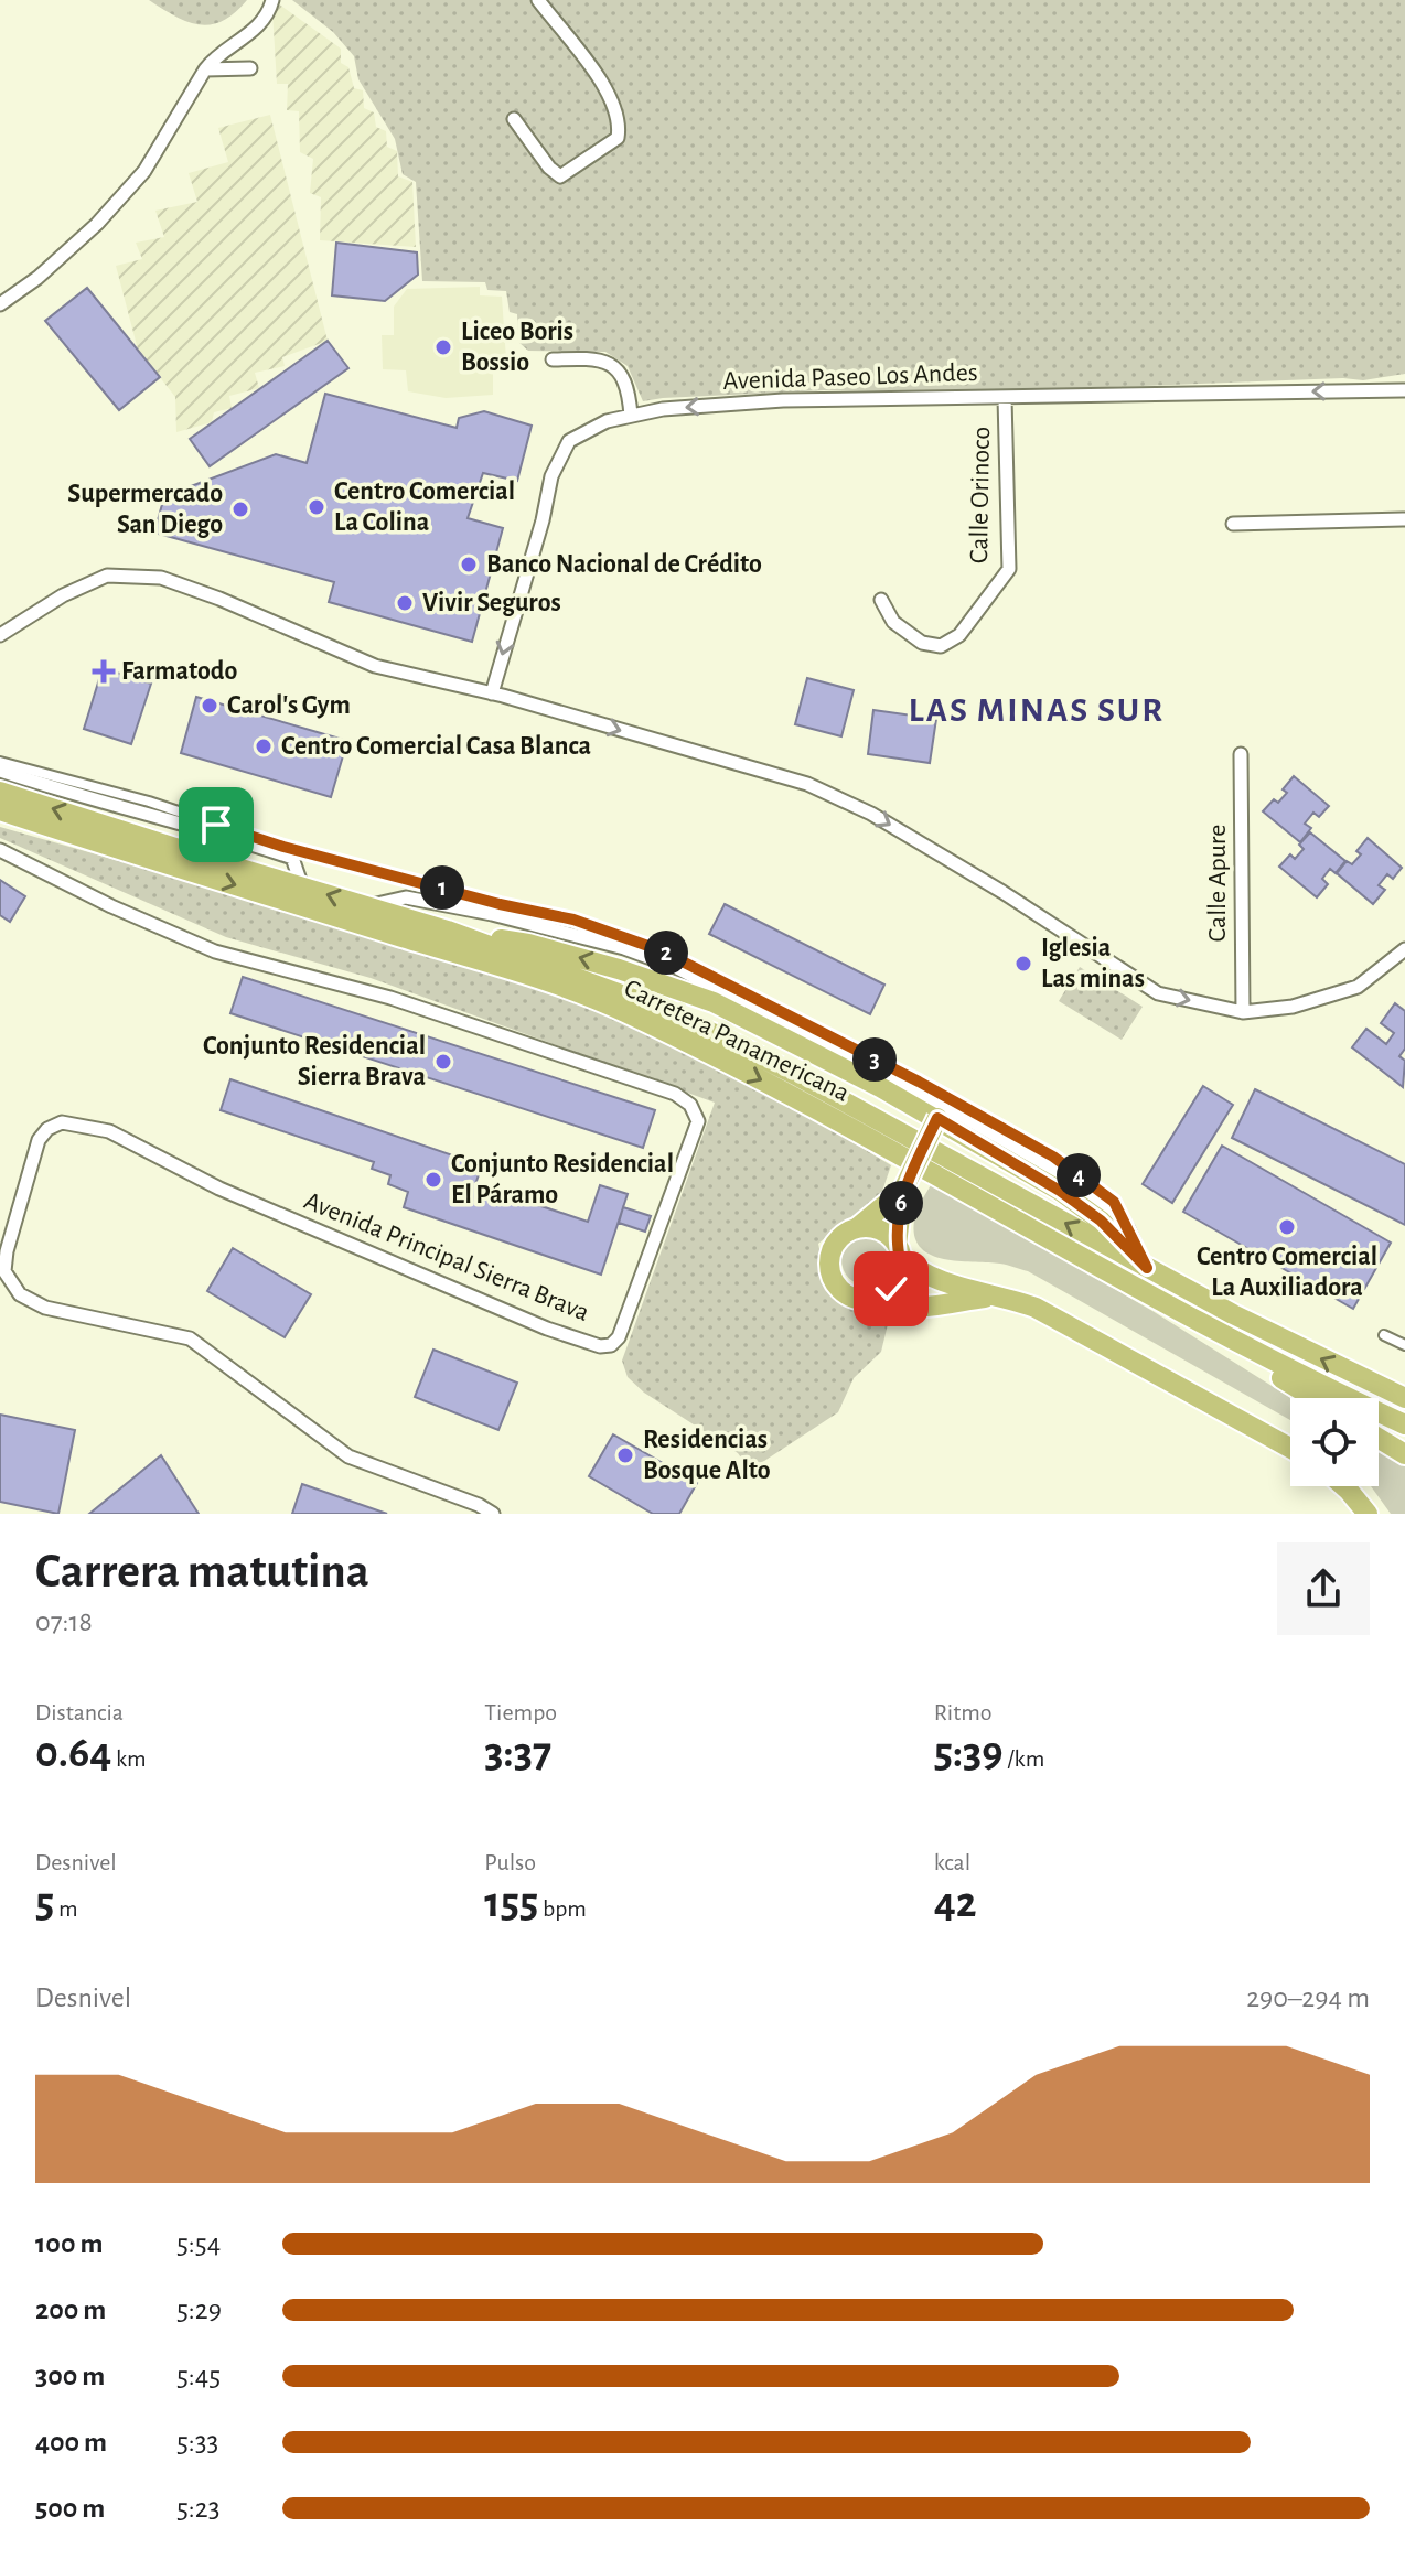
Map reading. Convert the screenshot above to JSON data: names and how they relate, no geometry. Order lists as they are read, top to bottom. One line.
{"streets":{"main road":["Carretera Panamericana"],"street":["Avenida Paseo Los Andes","Calle Orinoco","Calle Apure","Avenida Principal Sierra Brava"]},"crossings":[["Avenida Paseo Los Andes","Calle Orinoco"]],"one_way":["Avenida Paseo Los Andes"],"districts":["LAS MINAS SUR"],"places":{"other":["Liceo Boris Bossio","Centro Comercial La Colina","Supermercado San Diego","Banco Nacional de Crédito","Vivir Seguros","Carol's Gym","Centro Comercial Casa Blanca","Iglesia Las minas","Conjunto Residencial Sierra Brava","Conjunto Residencial El Páramo","Centro Comercial La Auxiliadora","Residencias Bosque Alto"],"health":["Farmatodo"]},"page":{"pins":["1","2","3","4","6"],"heading":["Carrera matutina","07:18"],"stats":[["Distancia","0.64 km"],["Tiempo","3:37"],["Ritmo","5:39 /km"],["Desnivel","5 m"],["Pulso","155 bpm"],["kcal","42"]],"chart":["Desnivel","290–294 m"],"list":[{"name":"100 m","note":"5:54"},{"name":"200 m","note":"5:29"},{"name":"300 m","note":"5:45"},{"name":"400 m","note":"5:33"},{"name":"500 m","note":"5:23"}]}}
